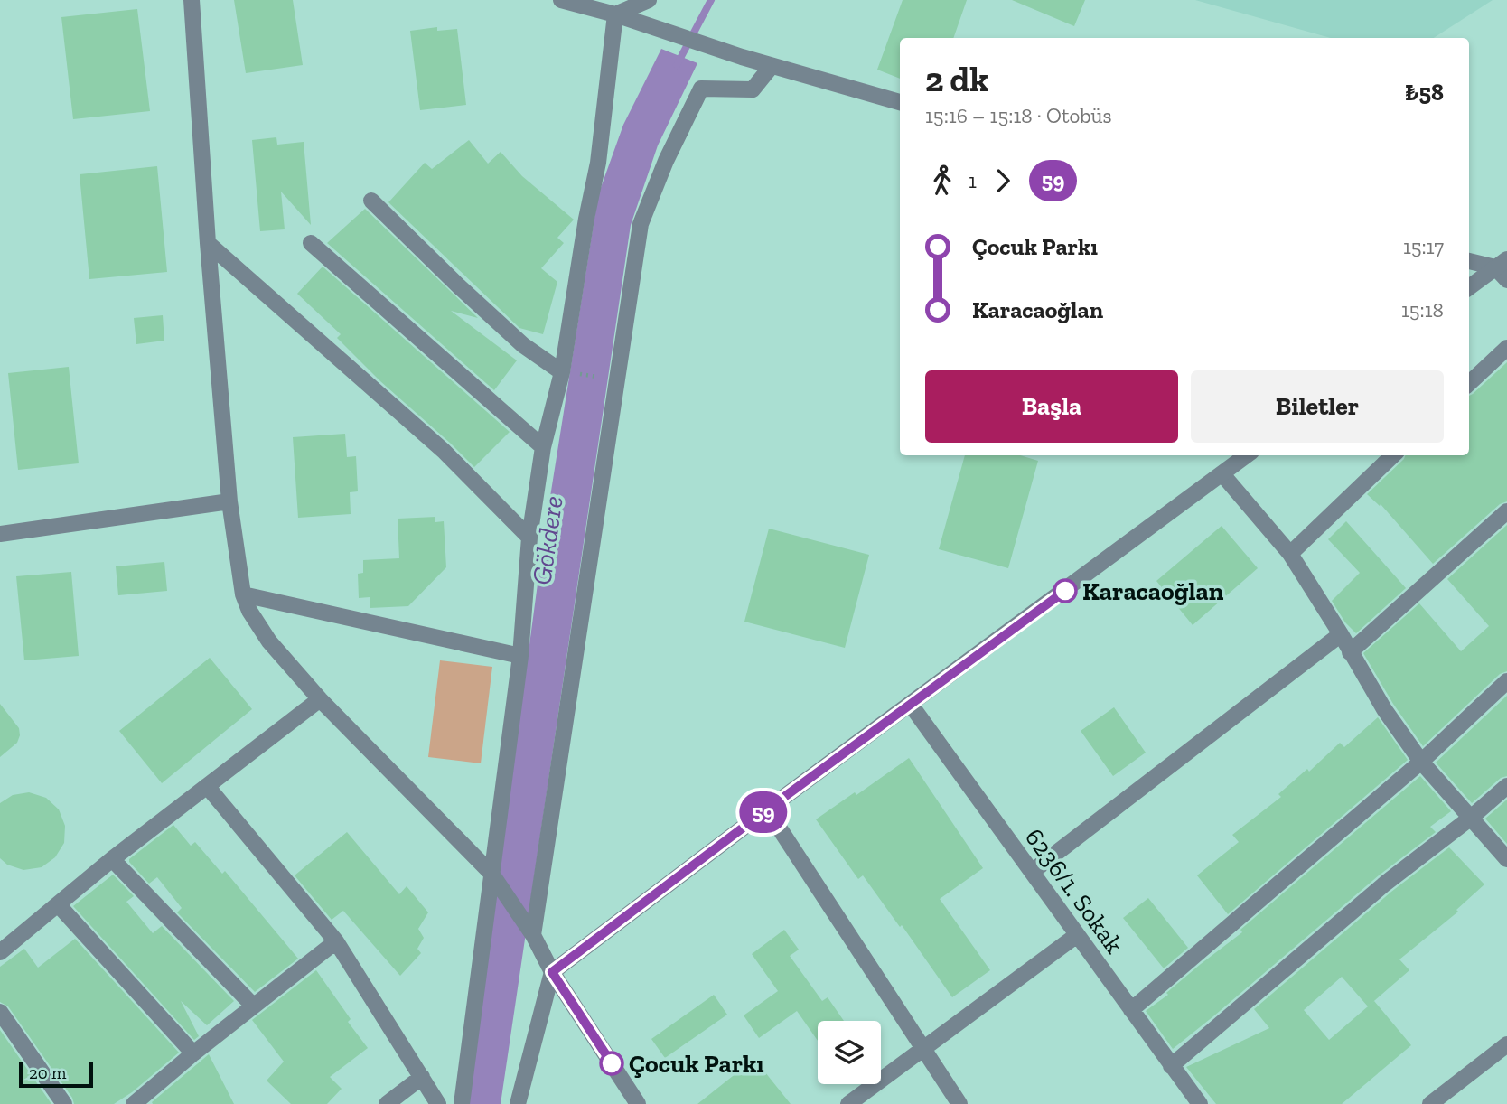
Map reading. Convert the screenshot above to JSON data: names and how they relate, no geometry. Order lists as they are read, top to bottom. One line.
{"streets":{"street":["6236/1. Sokak"]},"water":["Gökdere"],"places":["Karacaoğlan","Çocuk Parkı"],"lines":["bus line 59"],"scale_bar":"20 m","page":{"on_map":"59","heading":["2 dk","15:16 – 15:18 · Otobüs","₺58"],"legs":["1","59"],"list":[{"name":"Çocuk Parkı","value":"15:17"},{"name":"Karacaoğlan","value":"15:18"}],"buttons":["Başla","Biletler"],"scale":"20 m"}}
